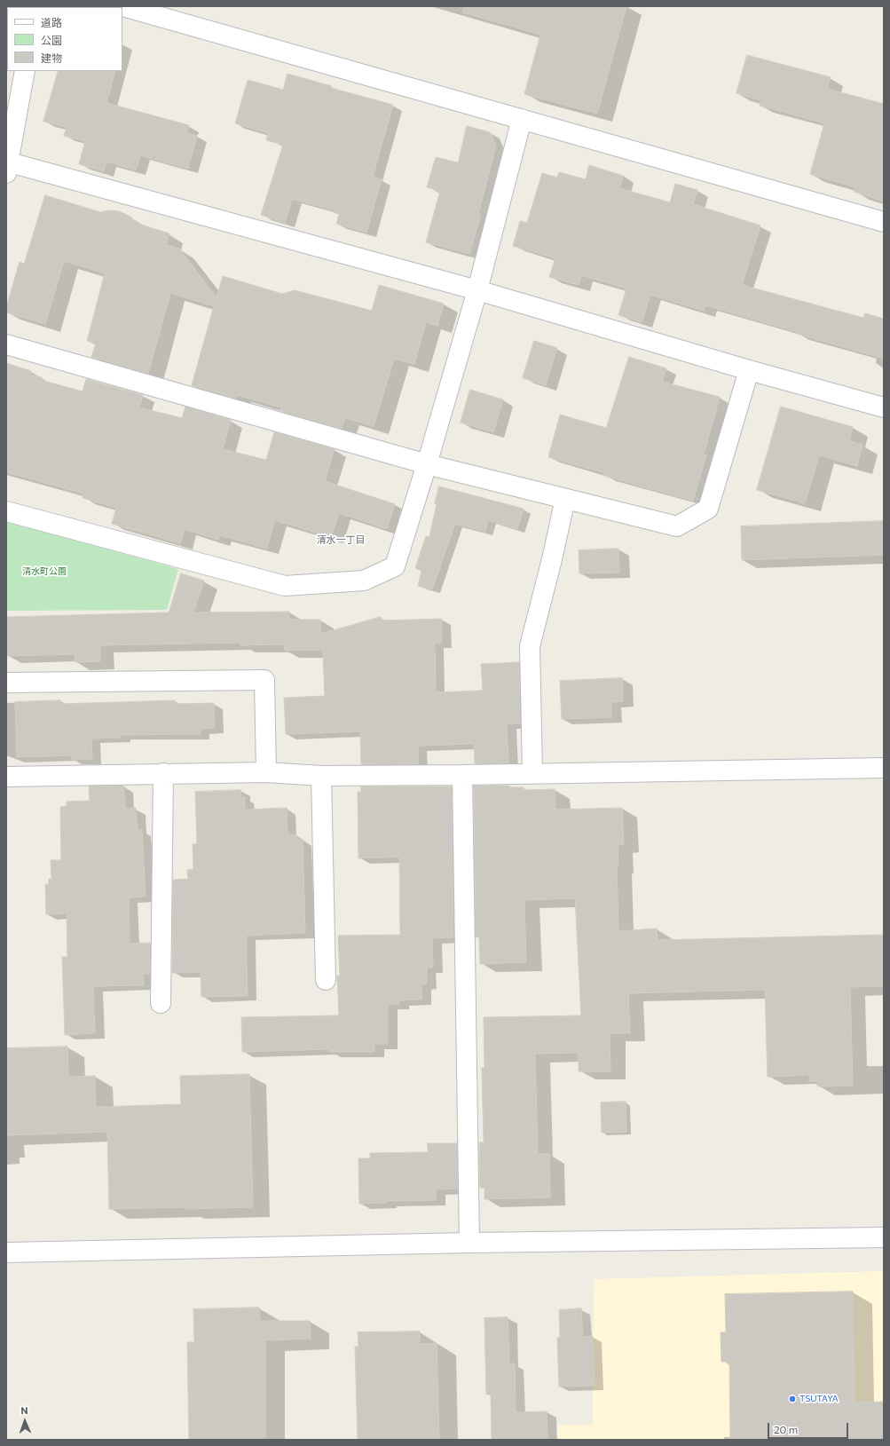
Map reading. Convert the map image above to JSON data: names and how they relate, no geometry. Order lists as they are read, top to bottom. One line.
{"districts":["清水一丁目"],"parks":["清水町公園"],"places":["TSUTAYA"],"legend":["道路","公園","建物"],"scale_bar":"20 m","north":"top"}
